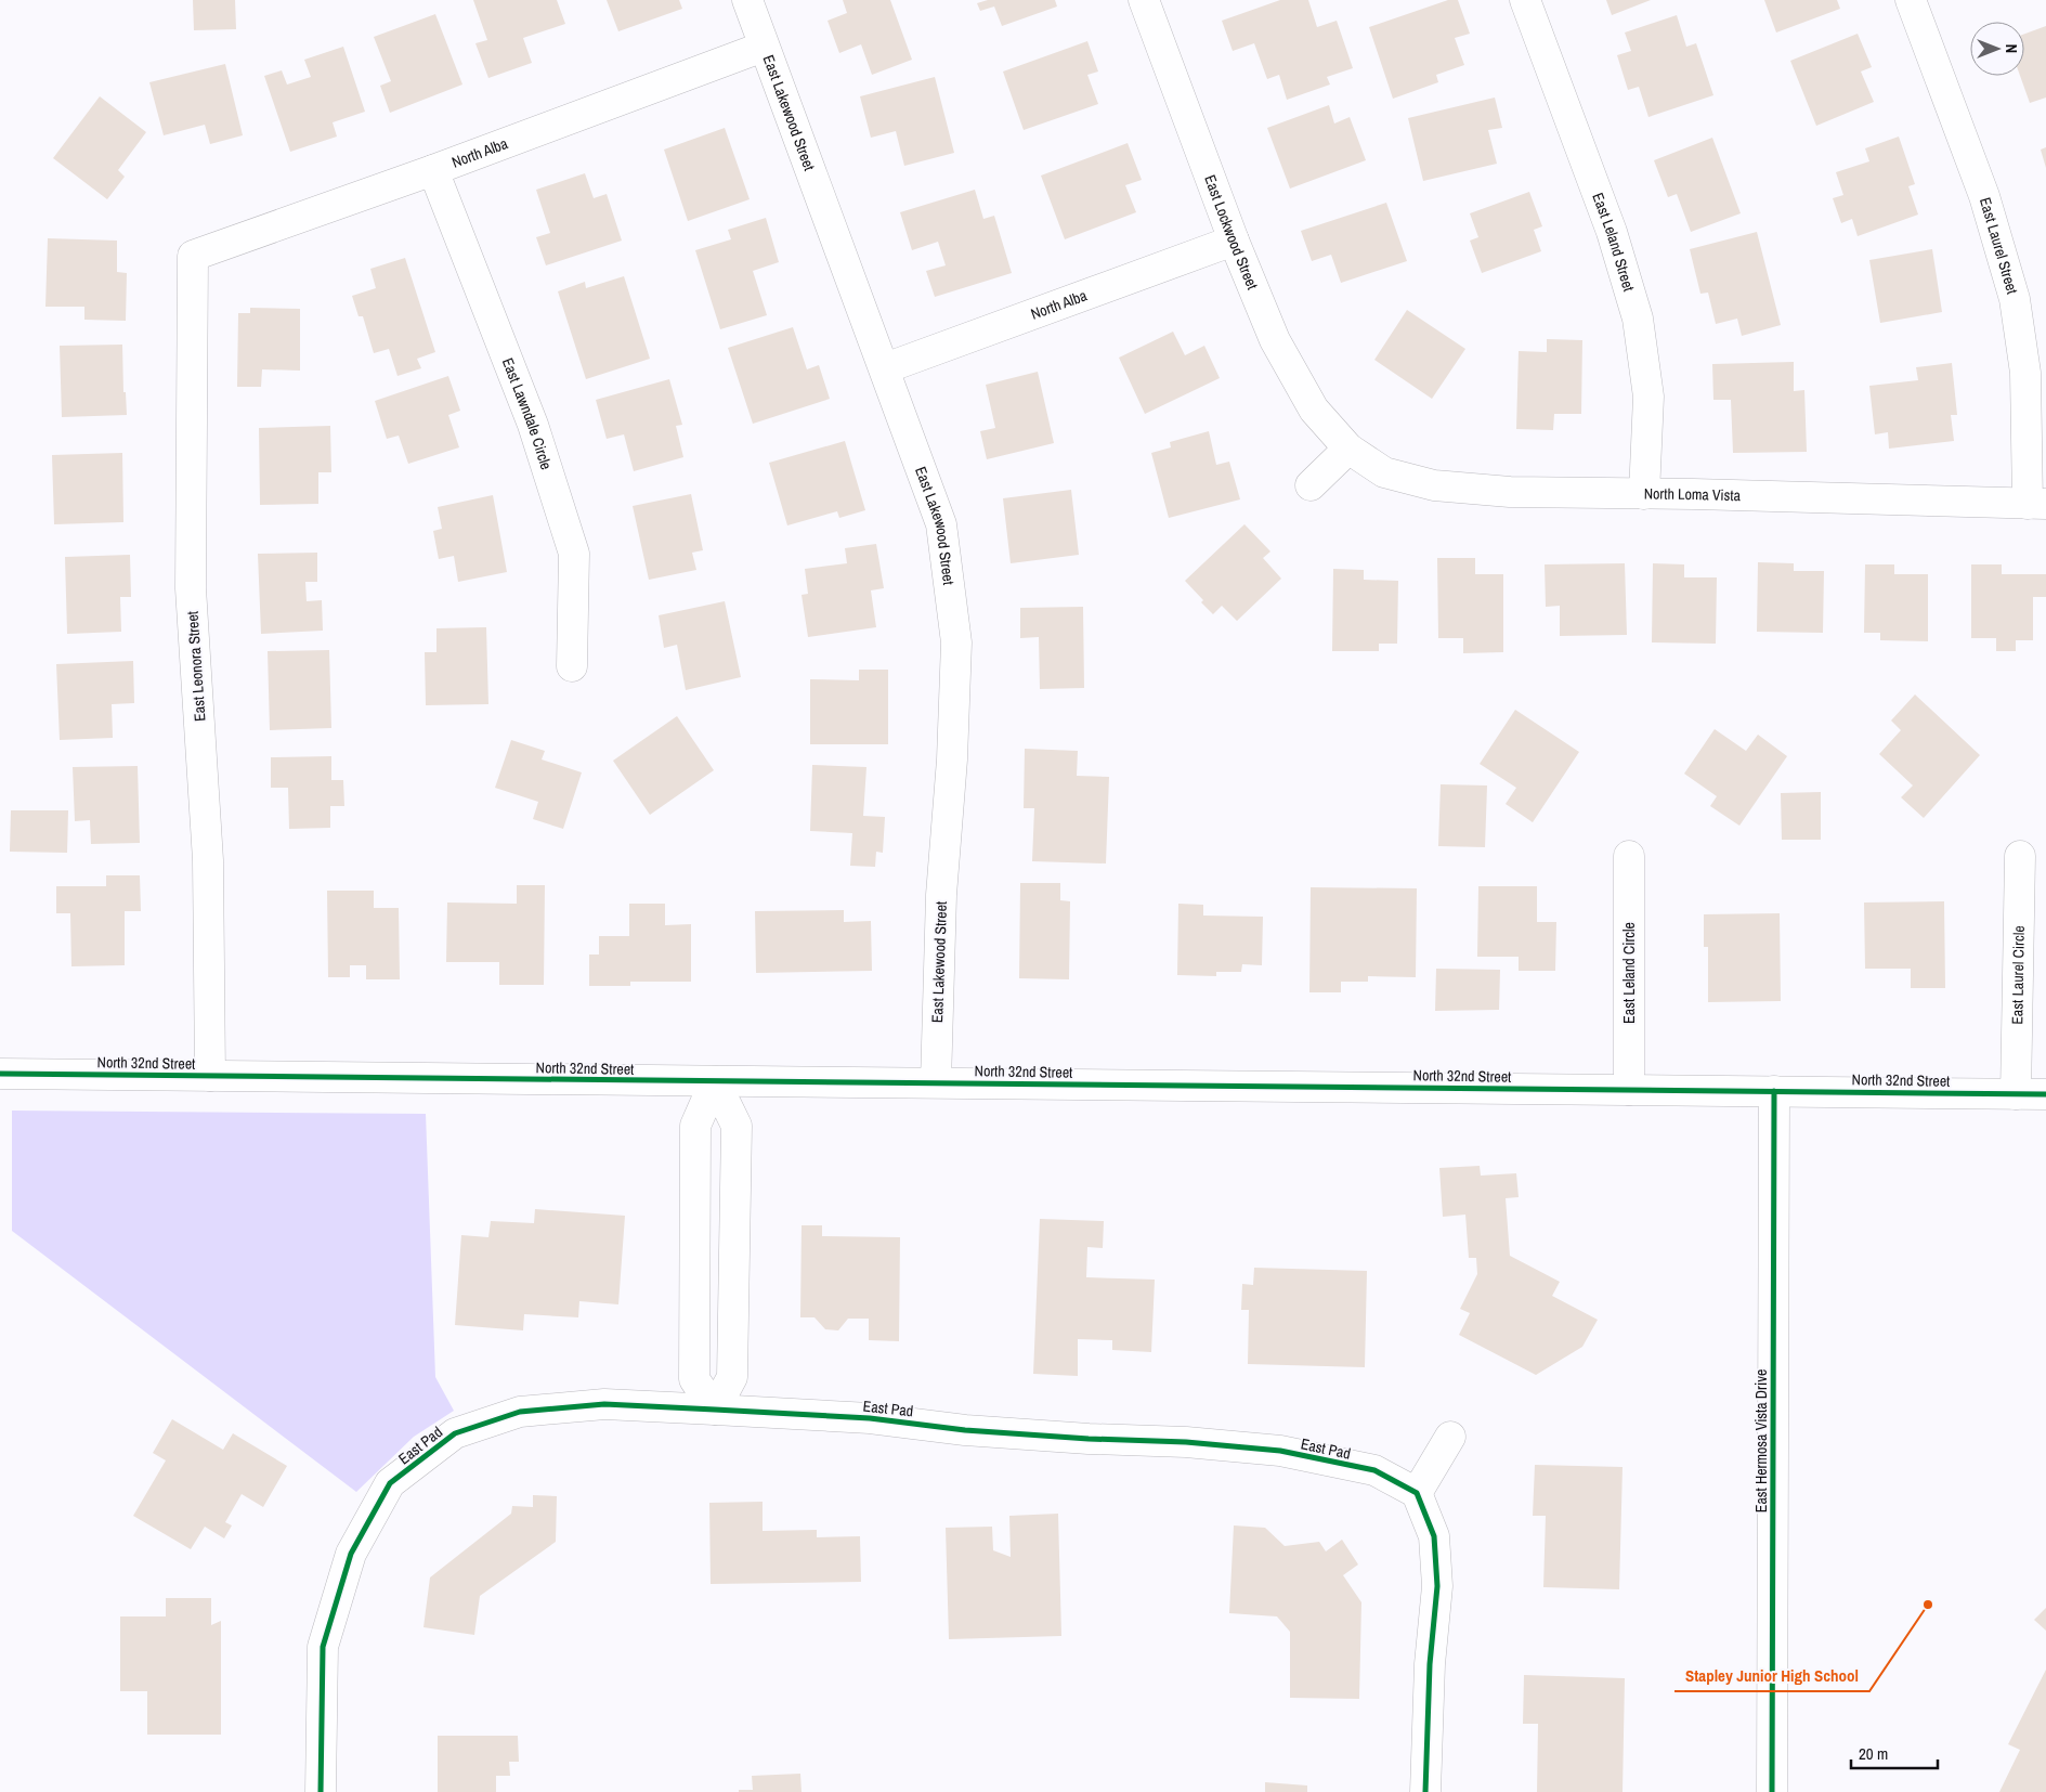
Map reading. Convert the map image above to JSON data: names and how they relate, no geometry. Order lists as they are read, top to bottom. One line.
{"streets":{"street":["East Lakewood Street","North Alba","East Lockwood Street","East Leland Street","East Laurel Street","East Lawndale Circle","North Loma Vista","East Leonora Street","East Leland Circle","East Laurel Circle","North 32nd Street","East Pad","East Hermosa Vista Drive"]},"crossings":[["East Lakewood Street","North Alba"],["East Lakewood Street","North 32nd Street"],["North Alba","East Lockwood Street"],["North Alba","East Lawndale Circle"],["North Alba","East Leonora Street"],["East Lockwood Street","North Loma Vista"],["East Leland Street","North Loma Vista"],["East Laurel Street","North Loma Vista"],["East Leonora Street","North 32nd Street"],["East Leland Circle","North 32nd Street"],["East Laurel Circle","North 32nd Street"],["North 32nd Street","East Hermosa Vista Drive"]],"places":["Stapley Junior High School"],"scale_bar":"20 m","north":"right"}
